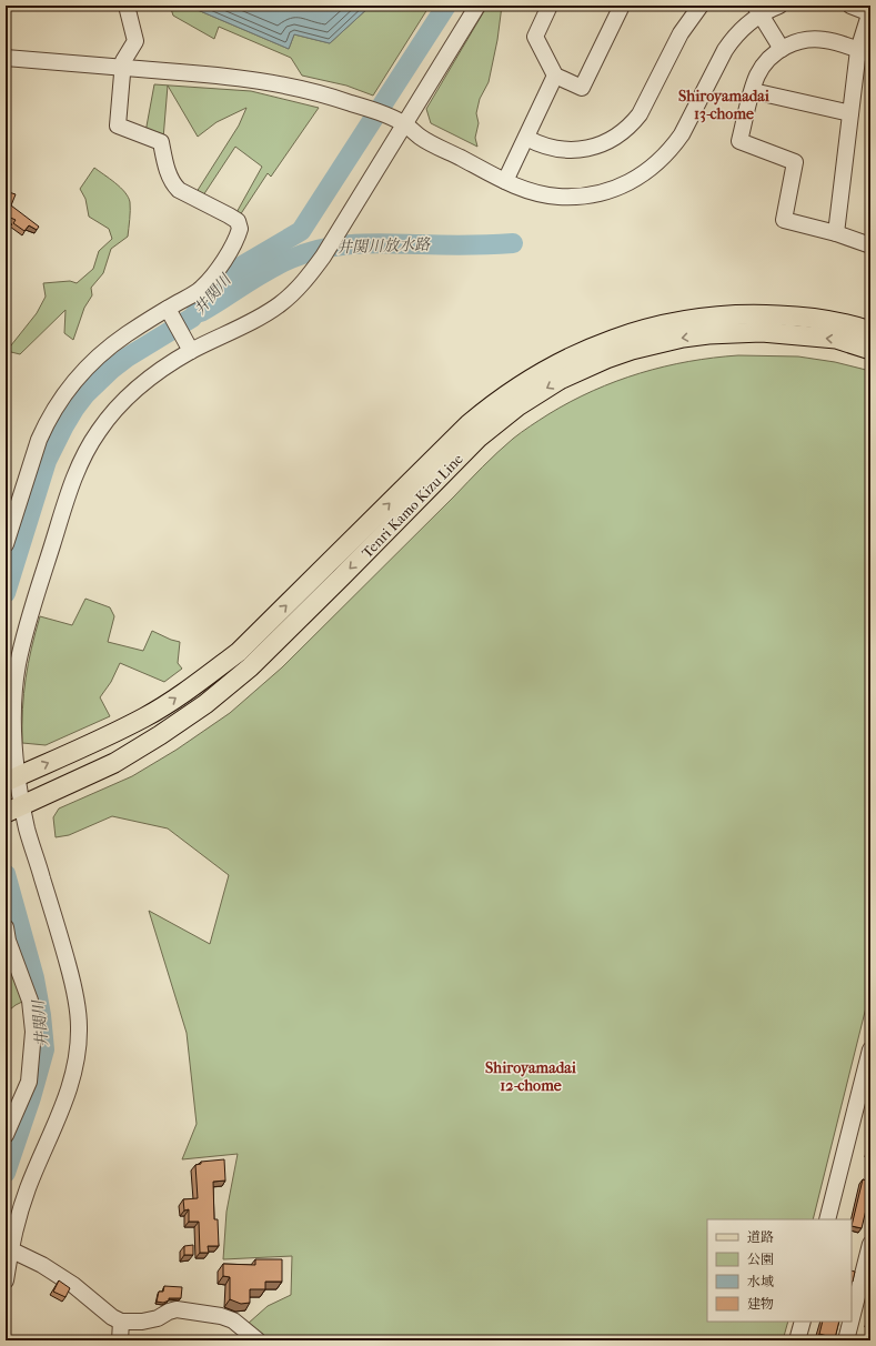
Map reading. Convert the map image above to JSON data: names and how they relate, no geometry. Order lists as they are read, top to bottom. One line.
{"streets":{"main road":["Tenri Kamo Kizu Line"]},"districts":["Shiroyamadai 13-chome","Shiroyamadai 12-chome"],"water":["井関川放水路","井関川"],"legend":["道路","公園","水域","建物"]}
